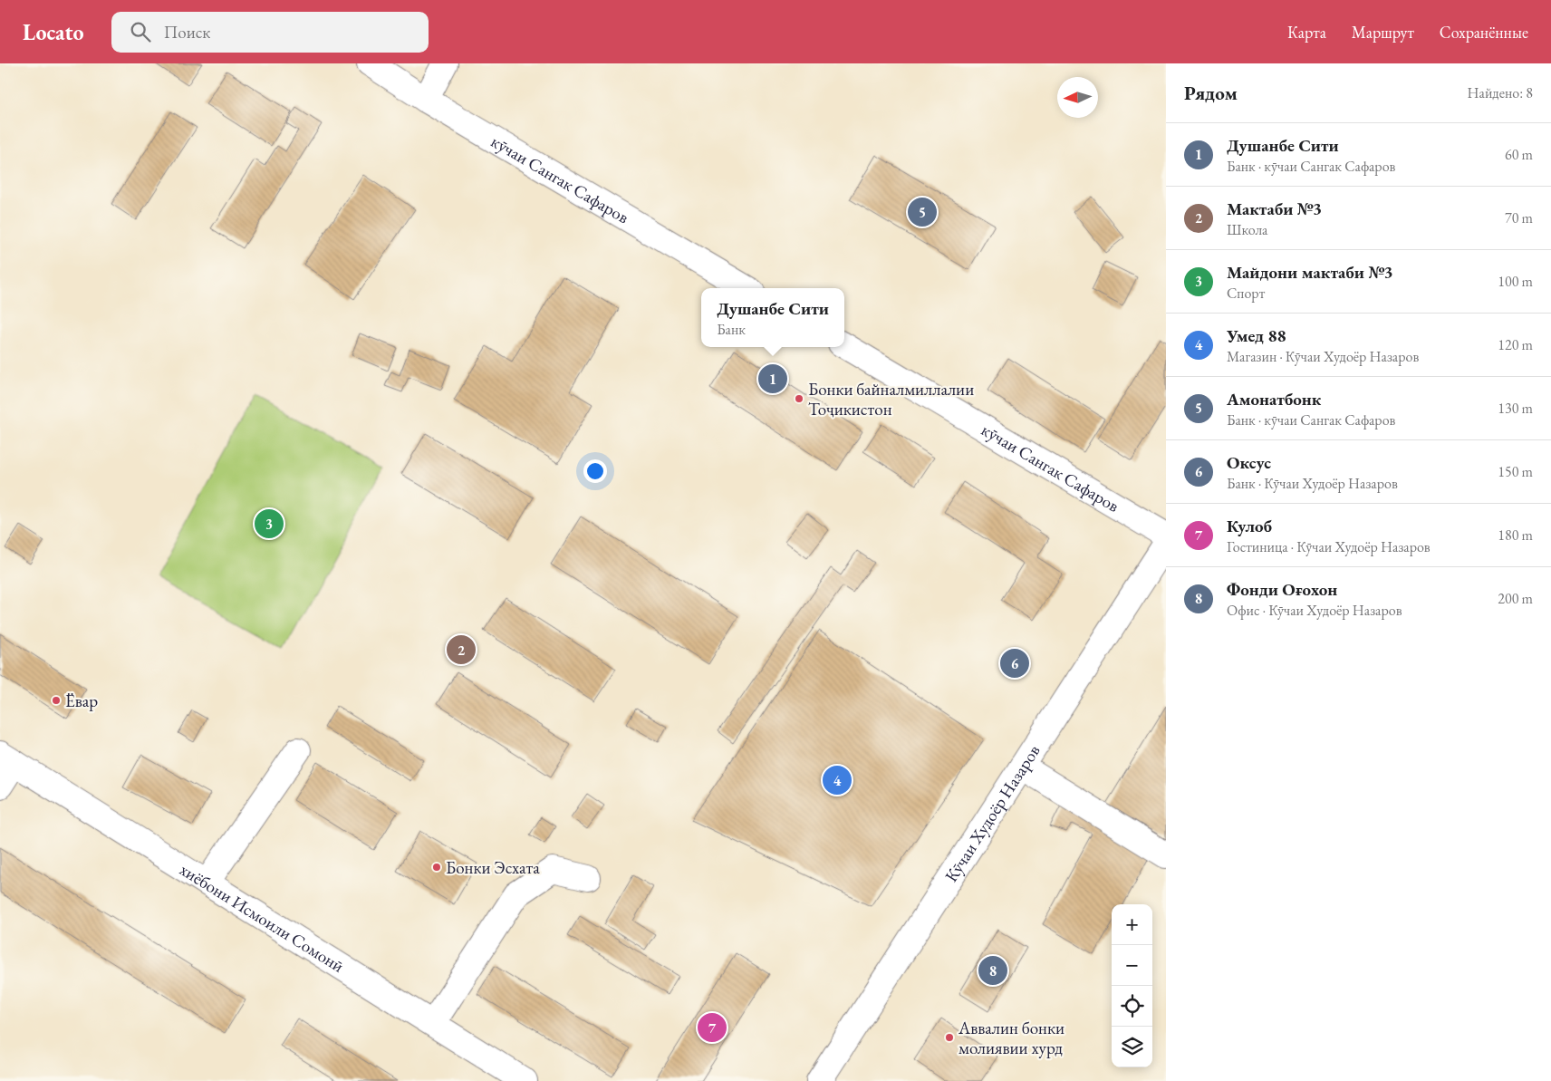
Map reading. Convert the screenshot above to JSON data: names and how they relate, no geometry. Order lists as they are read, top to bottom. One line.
{"streets":{"street":["кӯчаи Сангак Сафаров","Кӯчаи Худоёр Назаров","хиёбони Исмоили Сомонӣ"]},"places":["Бонки байналмиллалии Тоҷикистон","Ёвар","Бонки Эсхата","Аввалин бонки молиявии хурд"],"north":"left","page":{"header":"Locato","search":"Поиск","nav":["Карта","Маршрут","Сохранённые"],"heading":["Рядом","Найдено: 8"],"list":[{"mark":"1","name":"Душанбе Сити","note":"Банк · кӯчаи Сангак Сафаров","value":"60 m"},{"mark":"2","name":"Мактаби №3","note":"Школа","value":"70 m"},{"mark":"3","name":"Майдони мактаби №3","note":"Спорт","value":"100 m"},{"mark":"4","name":"Умед 88","note":"Магазин · Кӯчаи Худоёр Назаров","value":"120 m"},{"mark":"5","name":"Амонатбонк","note":"Банк · кӯчаи Сангак Сафаров","value":"130 m"},{"mark":"6","name":"Оксус","note":"Банк · Кӯчаи Худоёр Назаров","value":"150 m"},{"mark":"7","name":"Кулоб","note":"Гостиница · Кӯчаи Худоёр Назаров","value":"180 m"},{"mark":"8","name":"Фонди Оғохон","note":"Офис · Кӯчаи Худоёр Назаров","value":"200 m"}],"pins":["5","1","3","2","6","4","8","7"],"popup":["Душанбе Сити","Банк"],"map_buttons":["+","−"]}}
